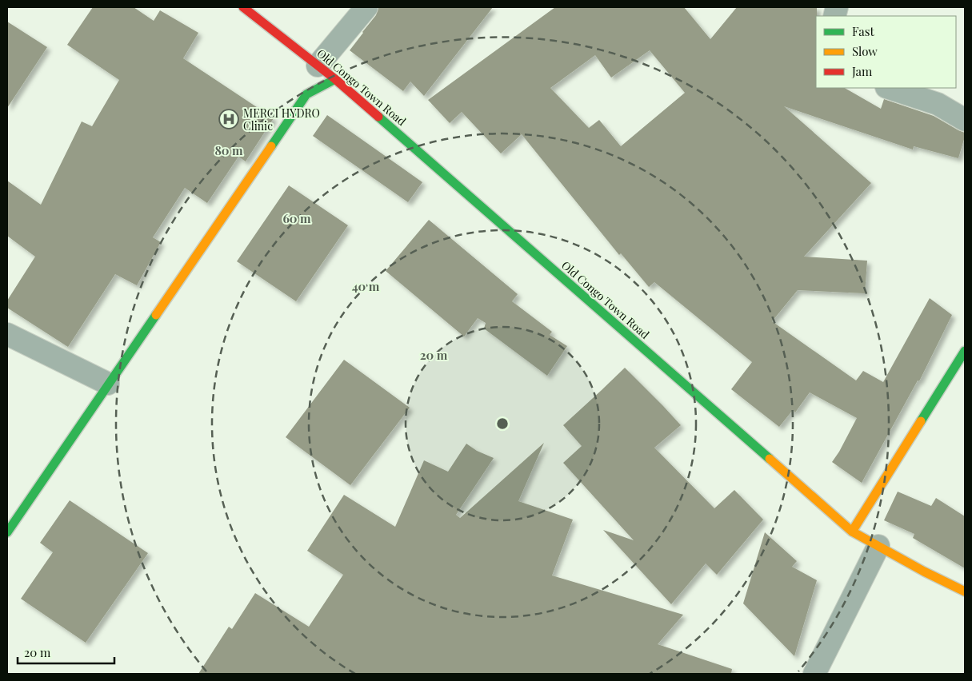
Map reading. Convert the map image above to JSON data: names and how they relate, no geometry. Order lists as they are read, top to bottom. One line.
{"streets":{"street":["Old Congo Town Road"]},"places":{"hospital":["MERCI HYDRO Clinic"]},"legend":["Fast","Slow","Jam"],"scale_bar":"20 m","rings":["80 m","60 m","40 m","20 m"]}
